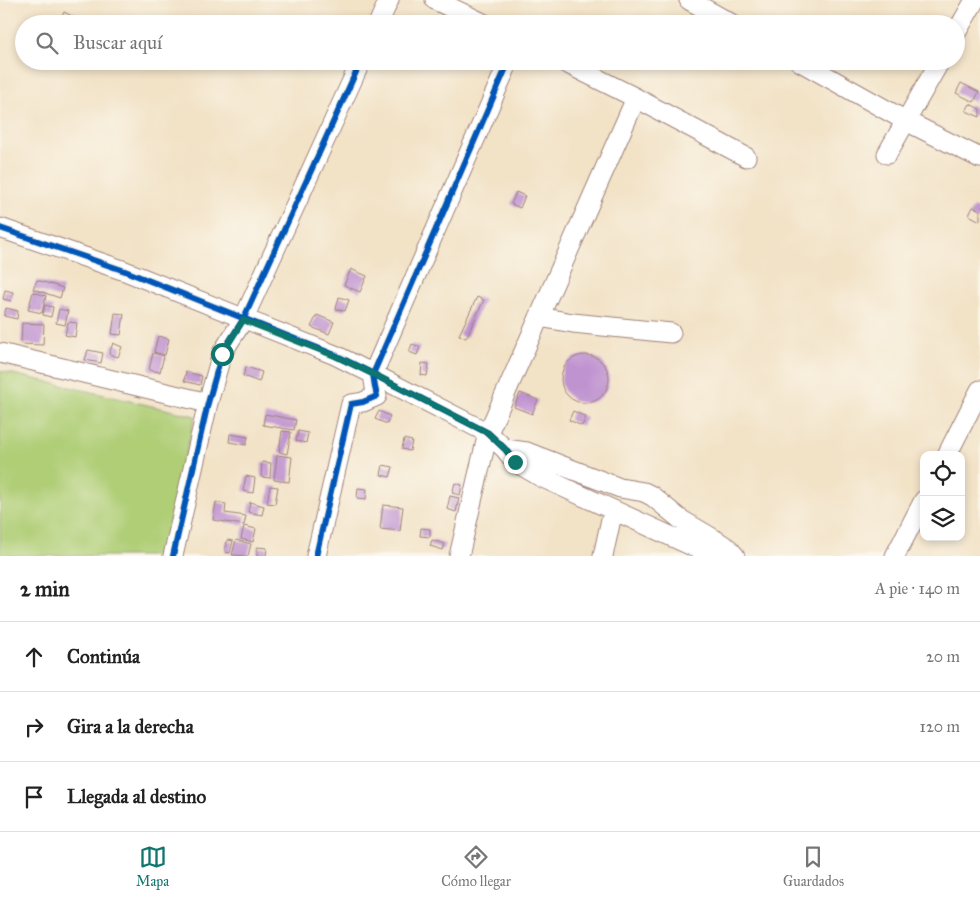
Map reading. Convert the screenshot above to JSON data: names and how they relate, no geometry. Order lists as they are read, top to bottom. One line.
{"page":{"search":"Buscar aquí","heading":["2 min","A pie · 140 m"],"list":[["Continúa","20 m"],["Gira a la derecha","120 m"],"Llegada al destino"],"nav":["Mapa","Cómo llegar","Guardados"]}}
